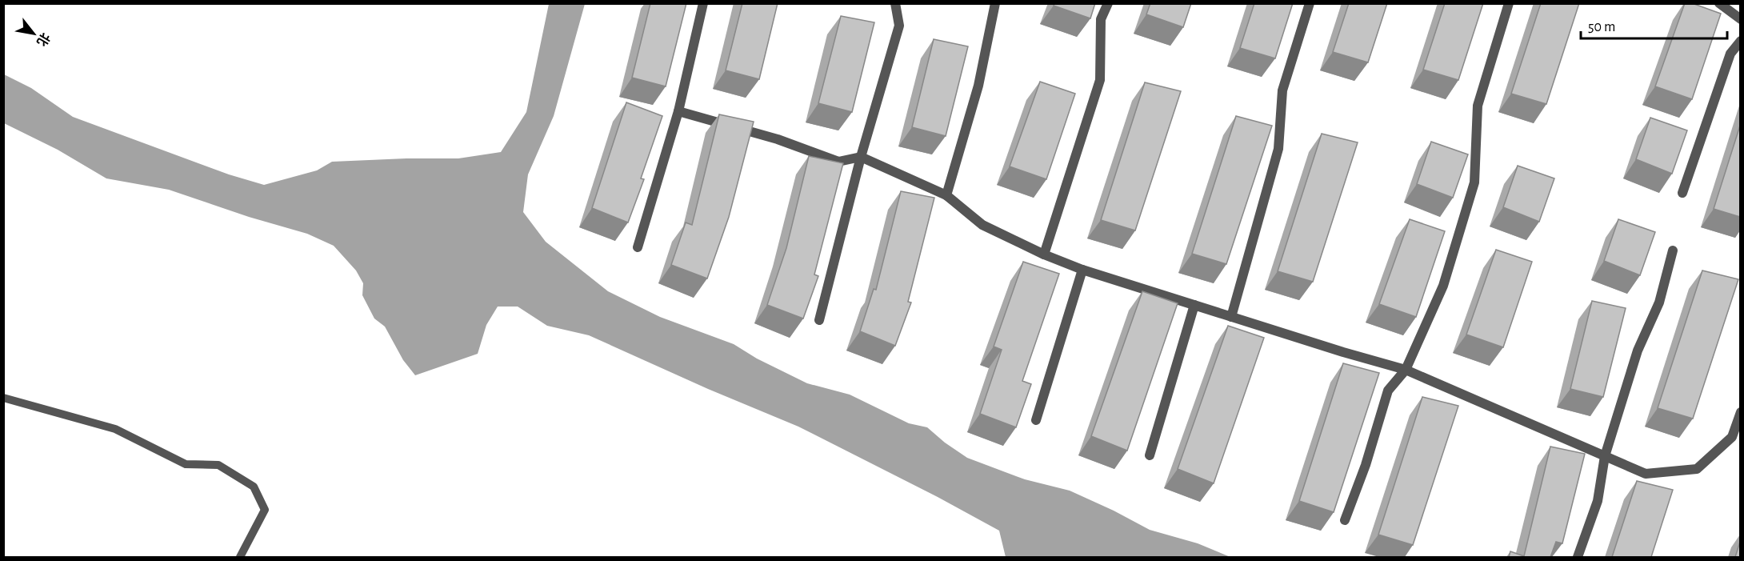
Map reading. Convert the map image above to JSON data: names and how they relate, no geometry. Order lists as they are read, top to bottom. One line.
{"scale_bar":"50 m","north":"bottom right"}
